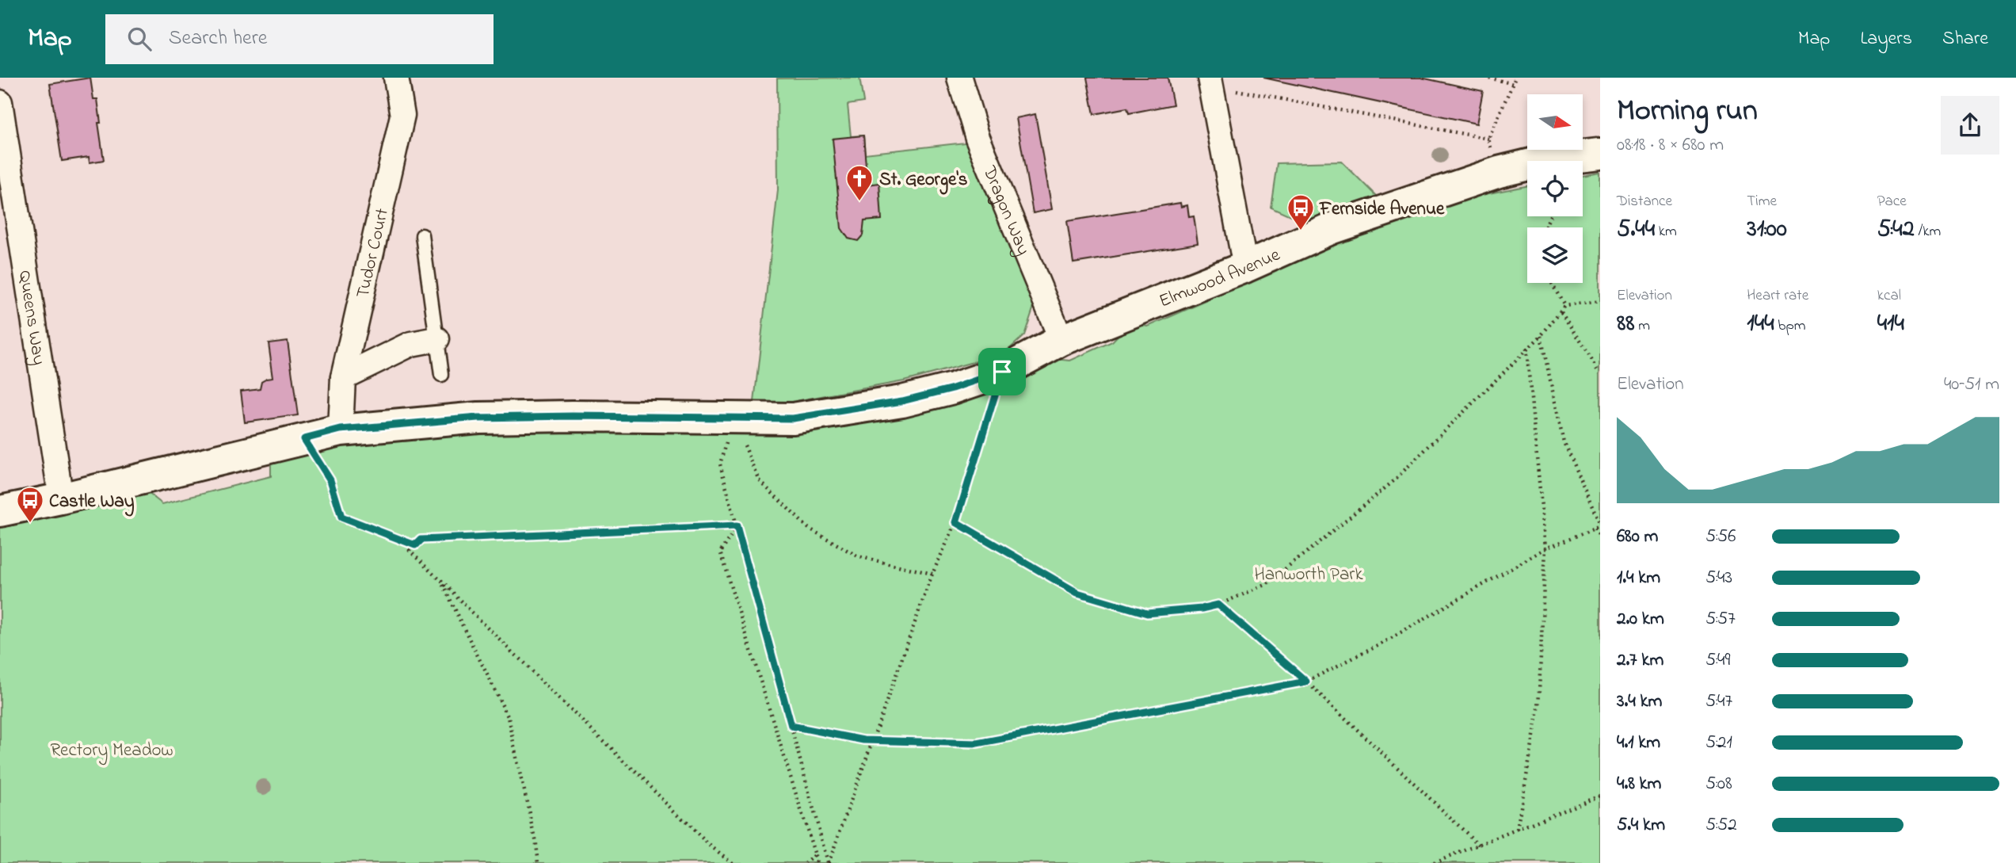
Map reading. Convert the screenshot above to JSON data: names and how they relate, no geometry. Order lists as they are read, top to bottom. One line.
{"streets":{"street":["Dragon Way","Tudor Court","Elmwood Avenue","Queens Way"]},"crossings":[["Dragon Way","Elmwood Avenue"]],"parks":["Hanworth Park","Rectory Meadow"],"places":{"church":["St. George's"],"bus stop":["Fernside Avenue","Castle Way"]},"north":"right","page":{"header":"Map","search":"Search here","nav":["Map","Layers","Share"],"heading":["Morning run","08:18 · 8 × 680 m"],"stats":[["Distance","5.44 km"],["Time","31:00"],["Pace","5:42 /km"],["Elevation","88 m"],["Heart rate","144 bpm"],["kcal","414"]],"chart":["Elevation","40–51 m"],"list":[{"name":"680 m","note":"5:56"},{"name":"1.4 km","note":"5:43"},{"name":"2.0 km","note":"5:57"},{"name":"2.7 km","note":"5:49"},{"name":"3.4 km","note":"5:47"},{"name":"4.1 km","note":"5:21"},{"name":"4.8 km","note":"5:08"},{"name":"5.4 km","note":"5:52"}]}}
